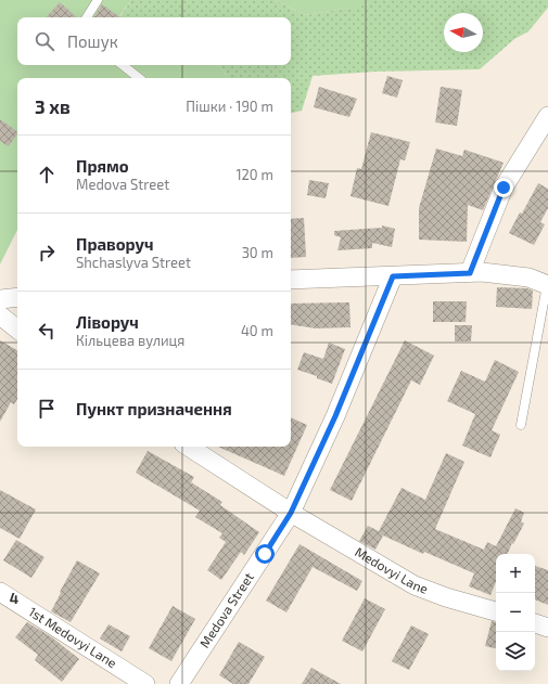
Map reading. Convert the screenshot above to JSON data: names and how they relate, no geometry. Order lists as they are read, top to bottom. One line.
{"streets":{"street":["Medovyi Lane","Medova Street","1st Medovyi Lane"]},"crossings":[["Medovyi Lane","Medova Street"]],"north":"left","page":{"search":"Пошук","heading":["3 хв","Пішки · 190 m"],"list":[["Прямо","Medova Street","120 m"],["Праворуч","Shchaslyva Street","30 m"],["Ліворуч","Кільцева вулиця","40 m"],"Пункт призначення"],"map_buttons":["+","−"]},"grid":{"rows":["4"]}}
